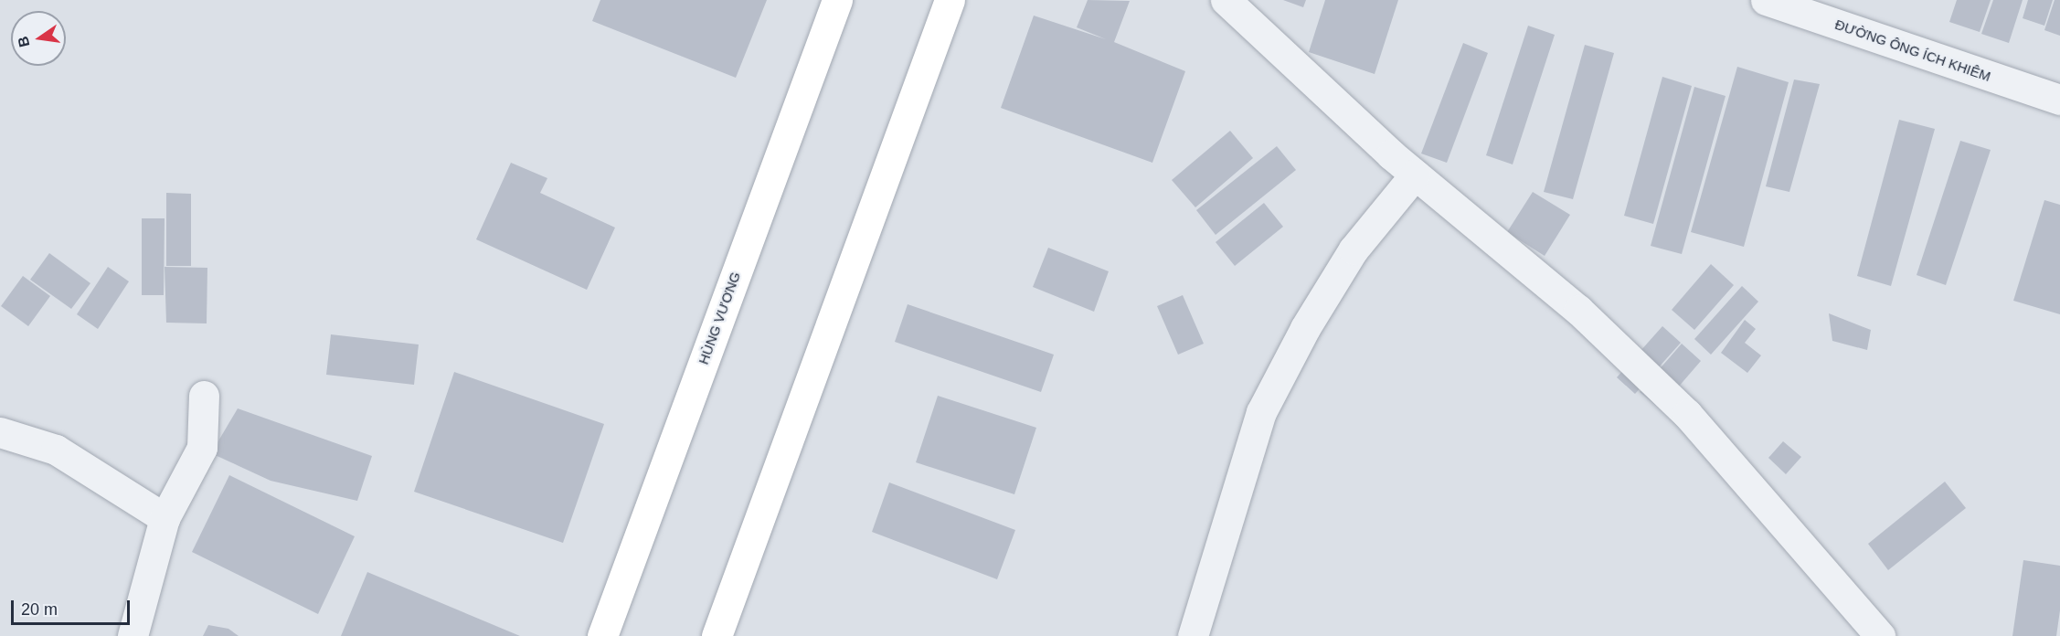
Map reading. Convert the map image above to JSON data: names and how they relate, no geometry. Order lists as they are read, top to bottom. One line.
{"streets":{"main road":["HÙNG VƯƠNG"],"street":["ĐƯỜNG ÔNG ÍCH KHIÊM"]},"scale_bar":"20 m","north":"left"}
